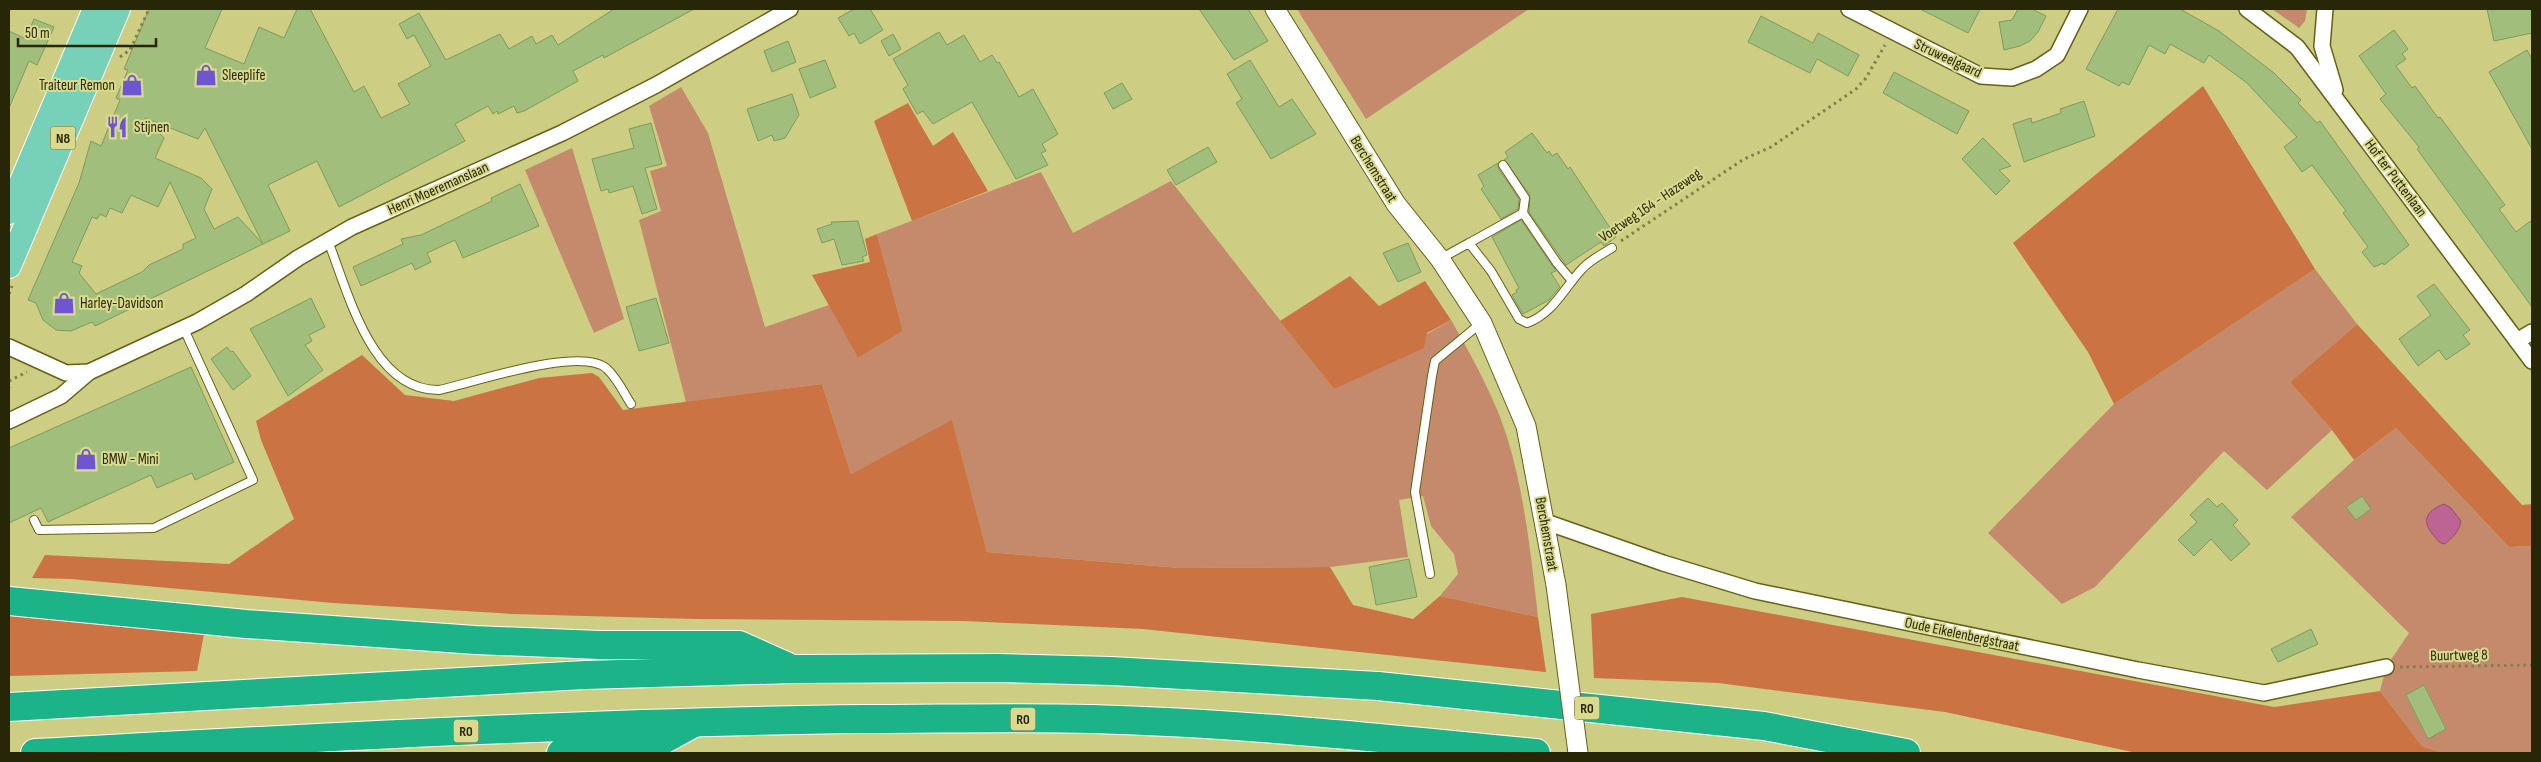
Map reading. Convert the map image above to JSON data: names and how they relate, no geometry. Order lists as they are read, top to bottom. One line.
{"streets":{"highway":["R0"],"main road":["N8"],"street":["Struweelgaard","Berchemstraat","Hof ter Puttenlaan","Henri Moeremanslaan","Oude Eikelenbergstraat"],"lane":["Voetweg 164 - Hazeweg"],"path":["Buurtweg 8"]},"crossings":[["Struweelgaard","Voetweg 164 - Hazeweg"],["Berchemstraat","Oude Eikelenbergstraat"],["Oude Eikelenbergstraat","Buurtweg 8"]],"places":{"shop":["Sleeplife","Traiteur Remon","Harley-Davidson","BMW - Mini"],"restaurant":["Stijnen"]},"scale_bar":"50 m"}
